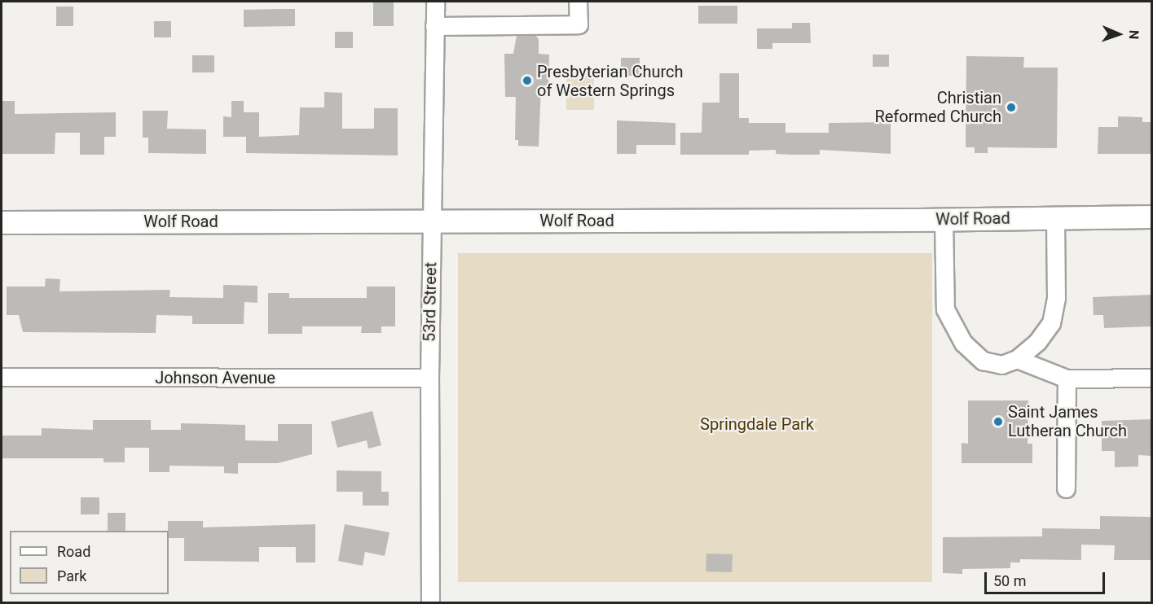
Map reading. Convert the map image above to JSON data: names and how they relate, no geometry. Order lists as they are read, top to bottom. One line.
{"streets":{"main road":["Wolf Road"],"street":["53rd Street","Johnson Avenue"]},"crossings":[["Wolf Road","53rd Street"],["53rd Street","Johnson Avenue"]],"parks":["Springdale Park"],"places":["Presbyterian Church of Western Springs","Christian Reformed Church","Saint James Lutheran Church"],"legend":["Road","Park"],"scale_bar":"50 m","north":"right"}
